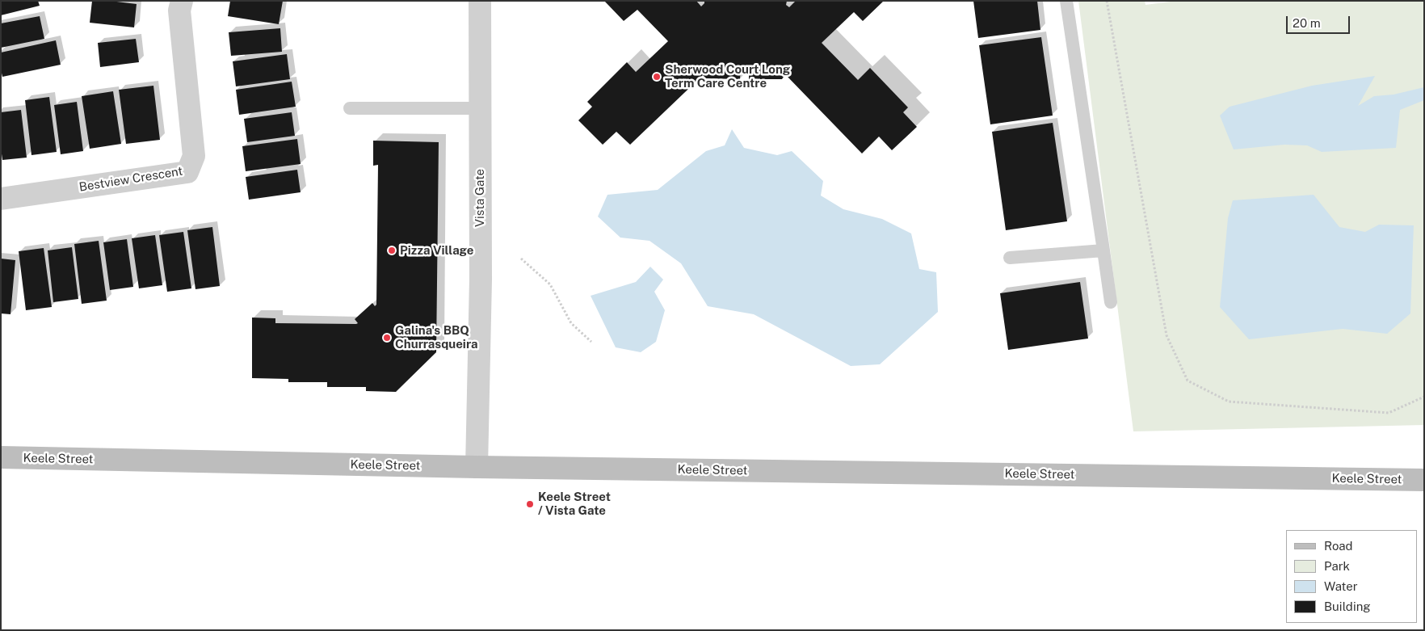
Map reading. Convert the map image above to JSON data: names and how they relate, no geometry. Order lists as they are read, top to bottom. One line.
{"streets":{"main road":["Keele Street"],"street":["Bestview Crescent","Vista Gate"]},"crossings":[["Vista Gate","Keele Street"]],"places":["Sherwood Court Long Term Care Centre","Pizza Village","Galina's BBQ Churrasqueira","Keele Street / Vista Gate"],"legend":["Road","Park","Water","Building"],"scale_bar":"20 m"}
